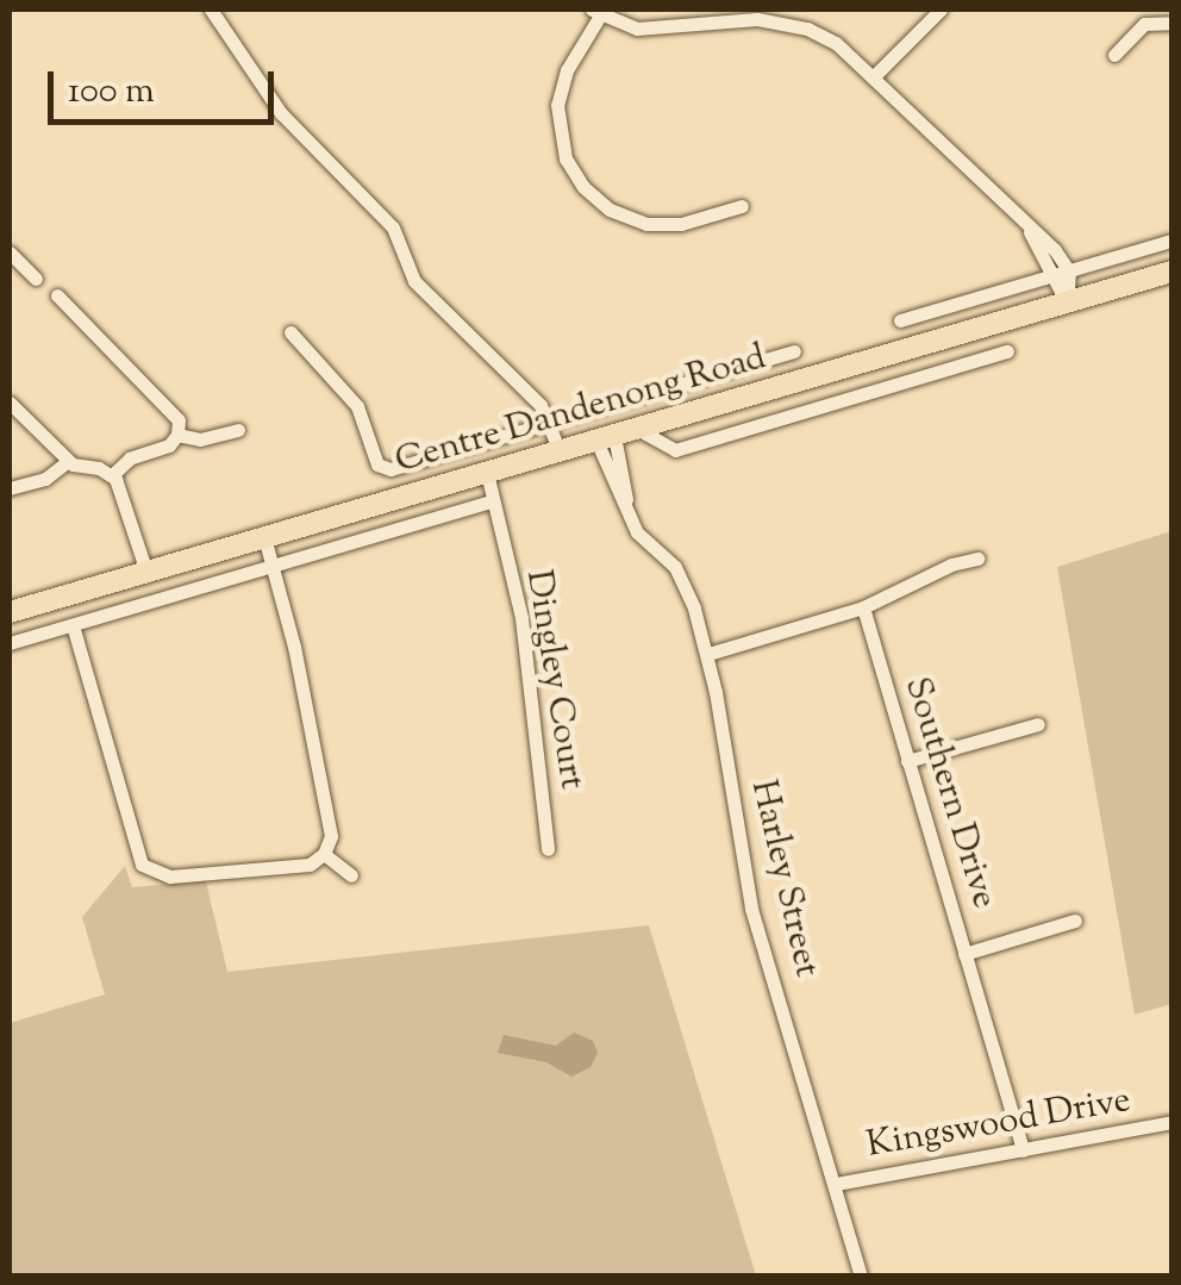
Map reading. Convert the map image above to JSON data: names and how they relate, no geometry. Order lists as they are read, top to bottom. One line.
{"streets":{"main road":["Centre Dandenong Road"],"street":["Dingley Court","Southern Drive","Harley Street","Kingswood Drive"]},"crossings":[["Centre Dandenong Road","Dingley Court"],["Centre Dandenong Road","Harley Street"],["Southern Drive","Kingswood Drive"],["Harley Street","Kingswood Drive"]],"scale_bar":"100 m"}
